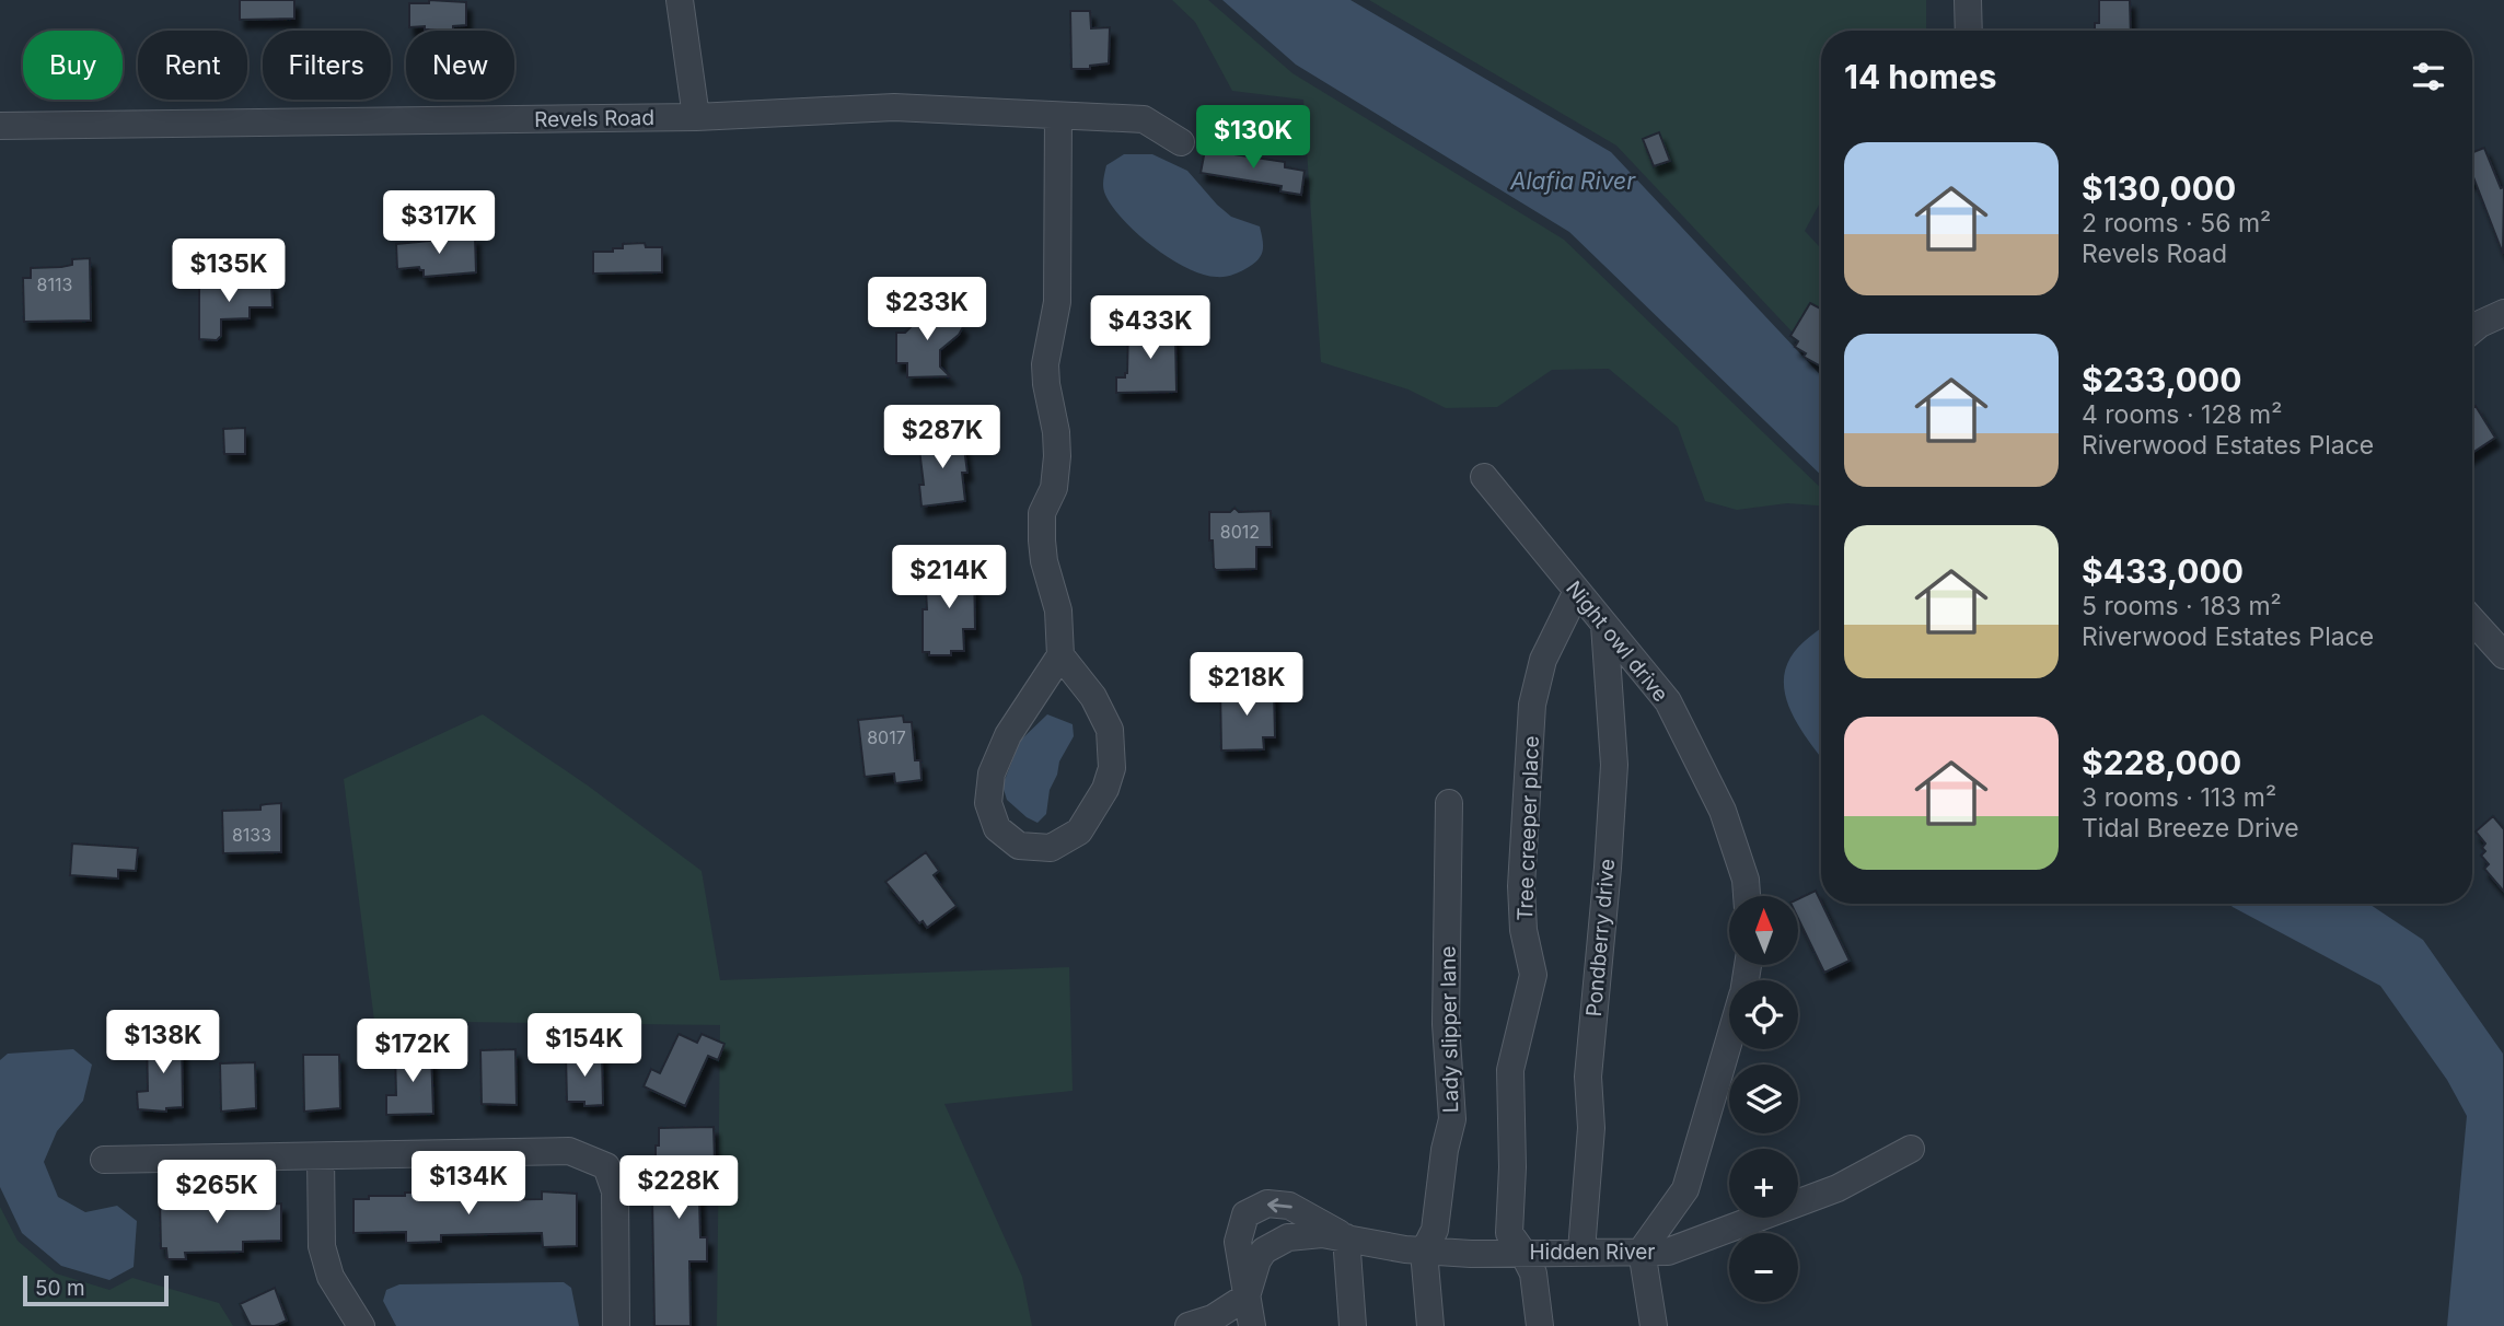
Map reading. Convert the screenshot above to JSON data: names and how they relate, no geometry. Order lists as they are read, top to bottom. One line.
{"streets":{"street":["Revels Road","Night owl drive","Tree creeper place","Pondberry drive","Lady slipper lane","Hidden River"]},"crossings":[["Night owl drive","Tree creeper place"],["Night owl drive","Pondberry drive"],["Tree creeper place","Hidden River"],["Pondberry drive","Hidden River"],["Lady slipper lane","Hidden River"]],"water":["Alafia River"],"house_numbers":["8113","8012","8017","8133"],"scale_bar":"50 m","north":"top","page":{"chip":["Buy","Rent","Filters","New"],"heading":"14 homes","price":["$130K","$317K","$135K","$233K","$433K","$287K","$214K","$218K","$138K","$154K","$172K","$134K","$228K","$265K"],"list":[{"name":"$130,000","note":"2 rooms · 56 m² · Revels Road"},{"name":"$233,000","note":"4 rooms · 128 m² · Riverwood Estates Place"},{"name":"$433,000","note":"5 rooms · 183 m² · Riverwood Estates Place"},{"name":"$228,000","note":"3 rooms · 113 m² · Tidal Breeze Drive"}],"map_buttons":["+","−"],"scale":"50 m"}}
